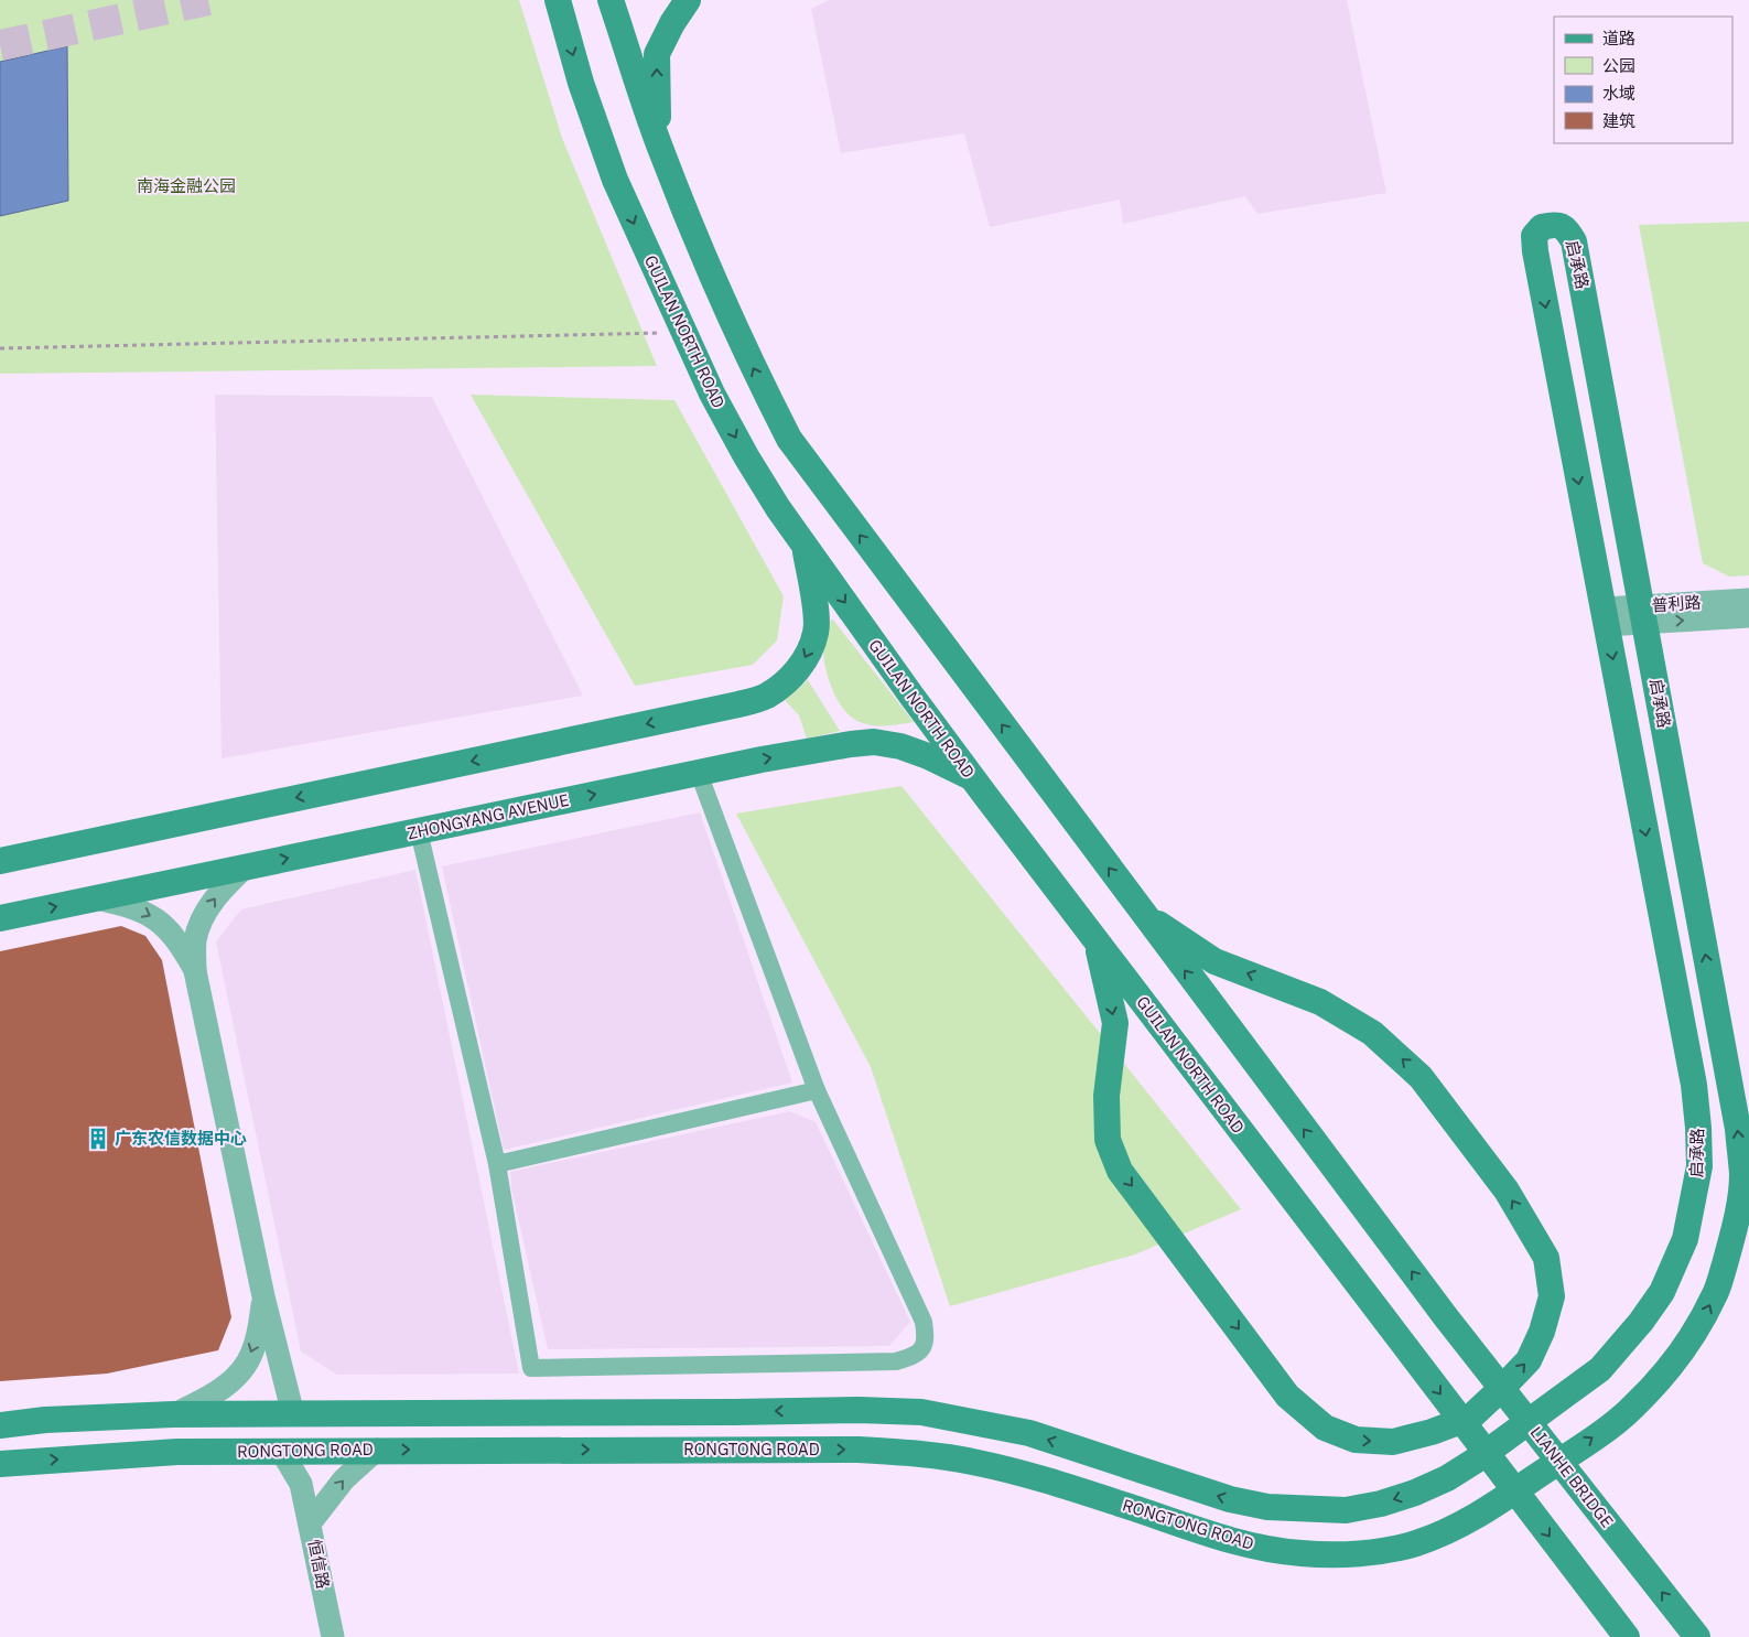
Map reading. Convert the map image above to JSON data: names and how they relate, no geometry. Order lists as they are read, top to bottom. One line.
{"streets":{"main road":["启承路","GUILAN NORTH ROAD","ZHONGYANG AVENUE","RONGTONG ROAD","LIANHE BRIDGE"],"street":["普利路","恒信路"]},"crossings":[["启承路","普利路"],["启承路","RONGTONG ROAD"],["GUILAN NORTH ROAD","ZHONGYANG AVENUE"],["RONGTONG ROAD","恒信路"]],"one_way":["ZHONGYANG AVENUE","RONGTONG ROAD","LIANHE BRIDGE"],"parks":["南海金融公园"],"places":{"building":["广东农信数据中心"]},"legend":["道路","公园","水域","建筑"]}
